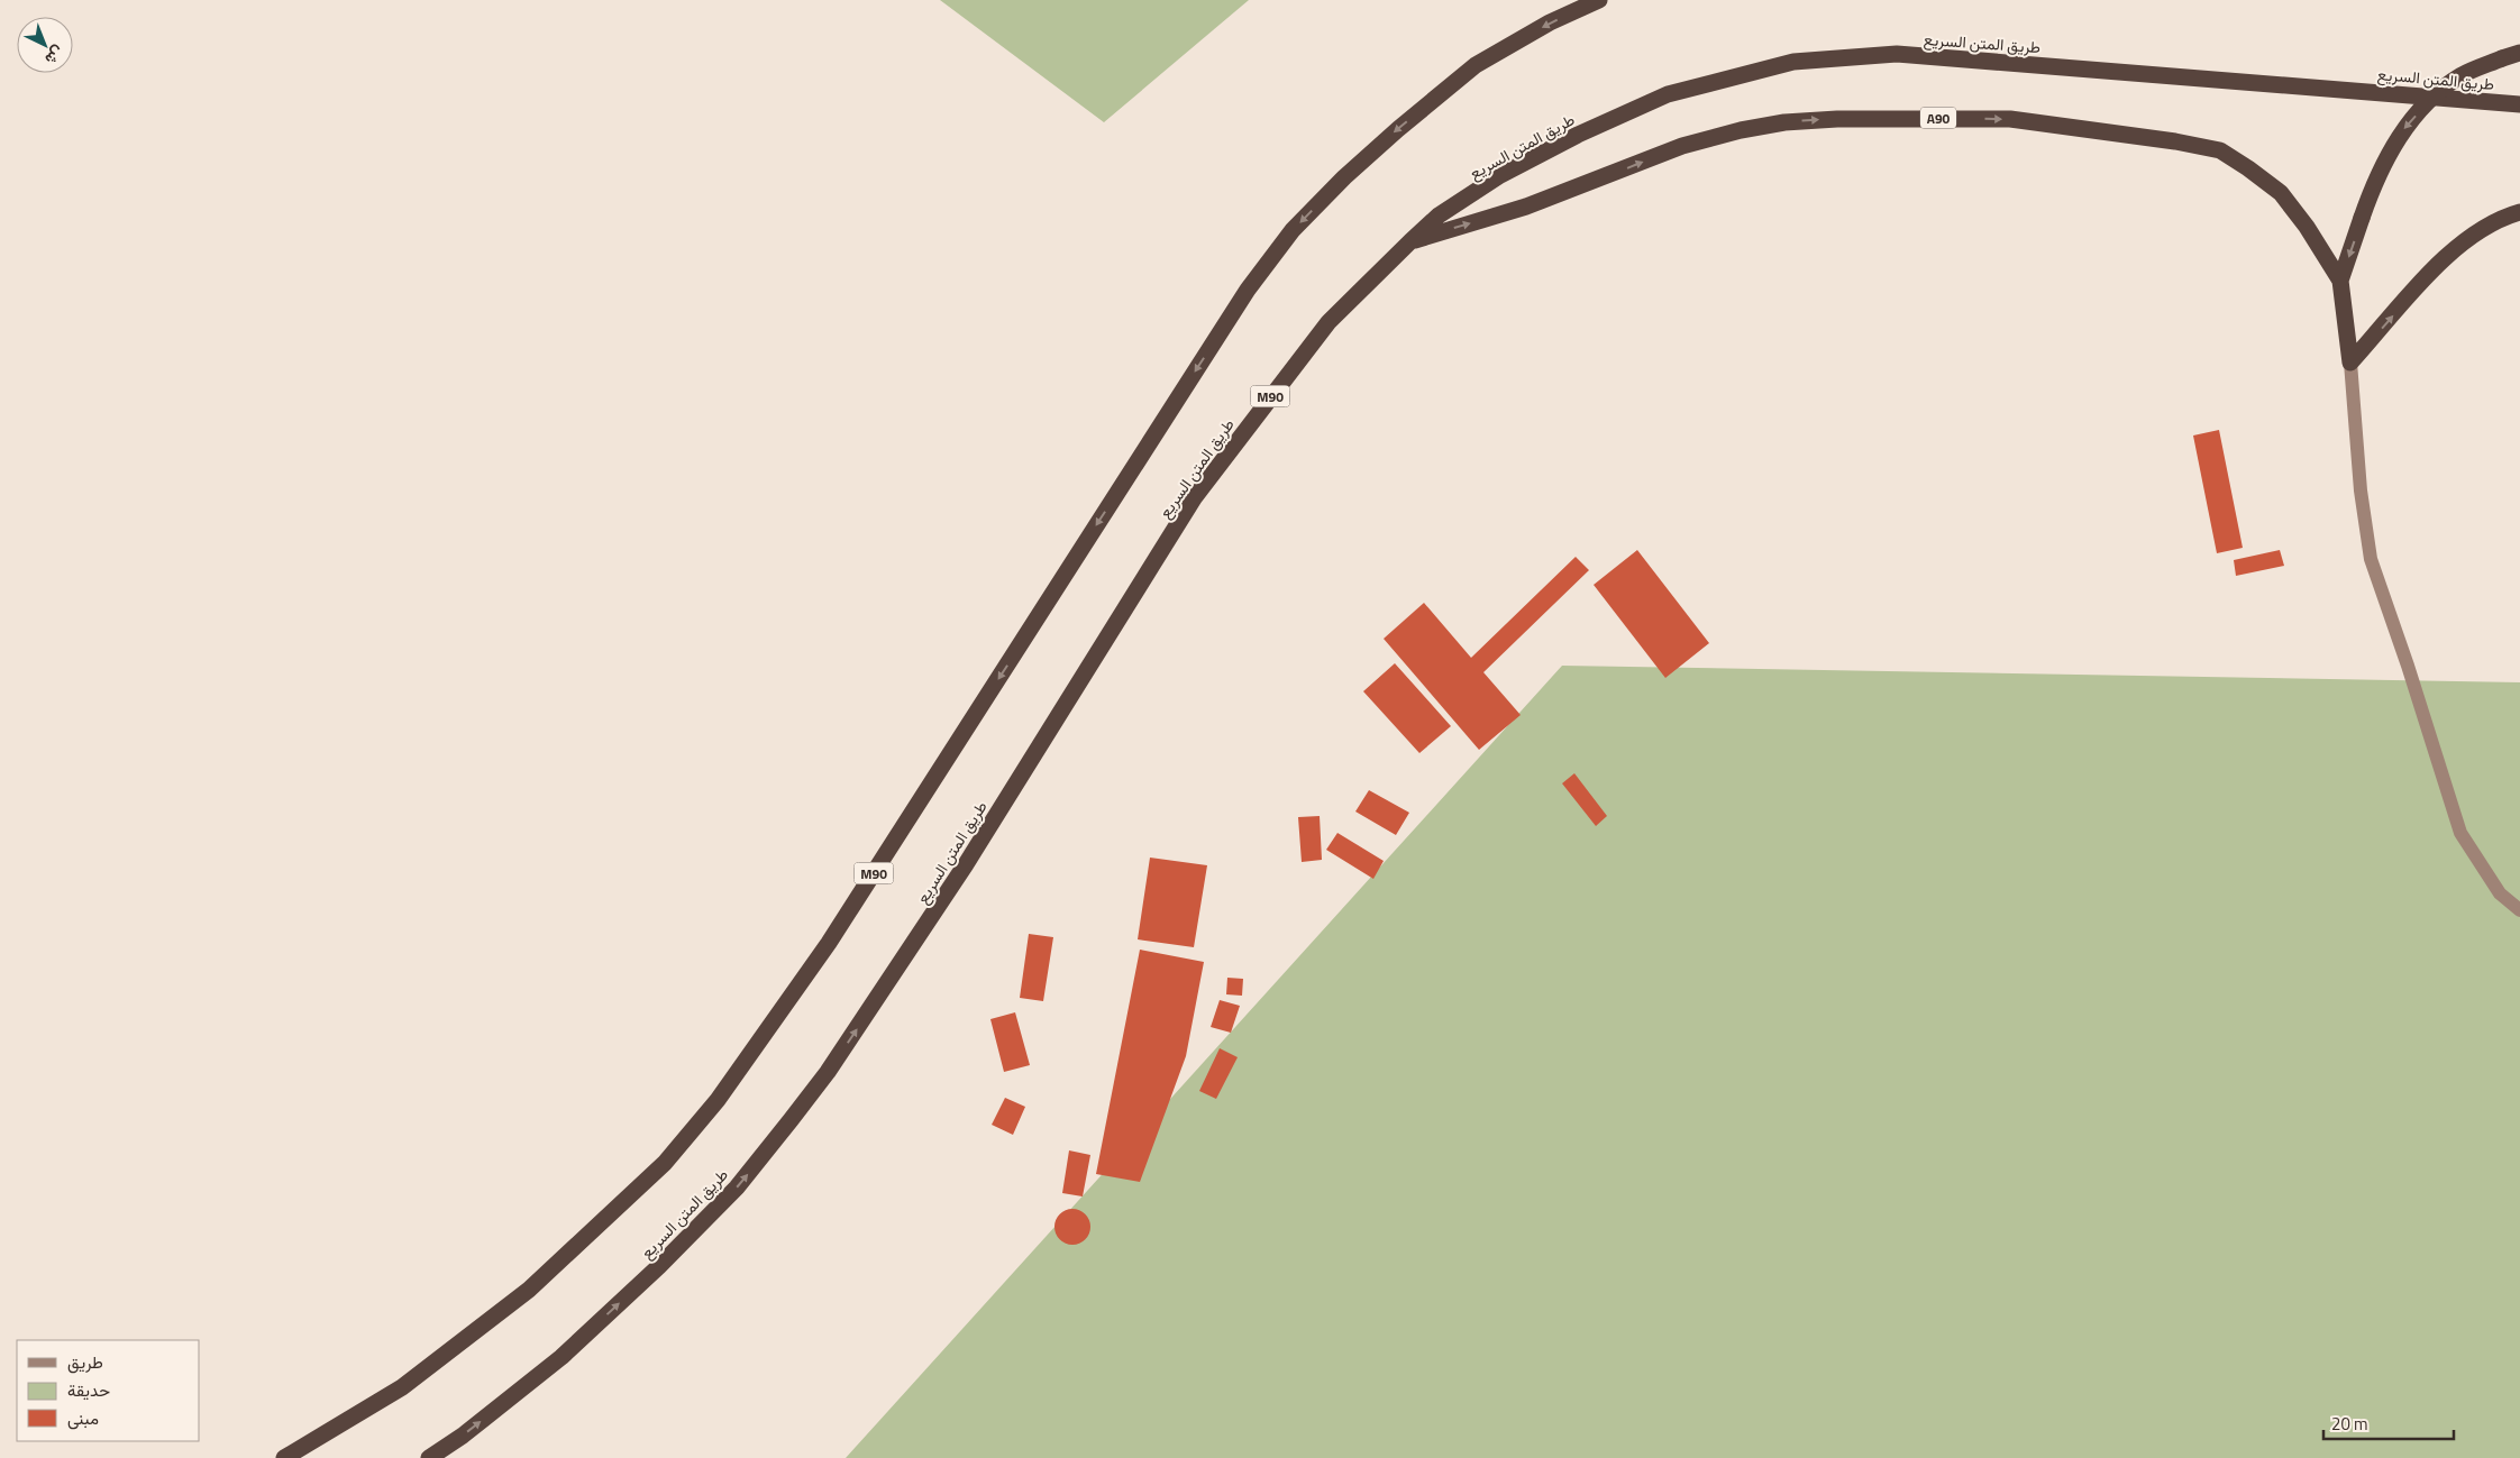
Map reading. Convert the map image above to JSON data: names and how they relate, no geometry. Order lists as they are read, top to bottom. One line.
{"streets":{"highway":["طريق المتن السريع","A90","M90"]},"crossings":[["طريق المتن السريع","A90"]],"legend":["طريق","حديقة","مبنى"],"scale_bar":"20 m","north":"bottom right"}
